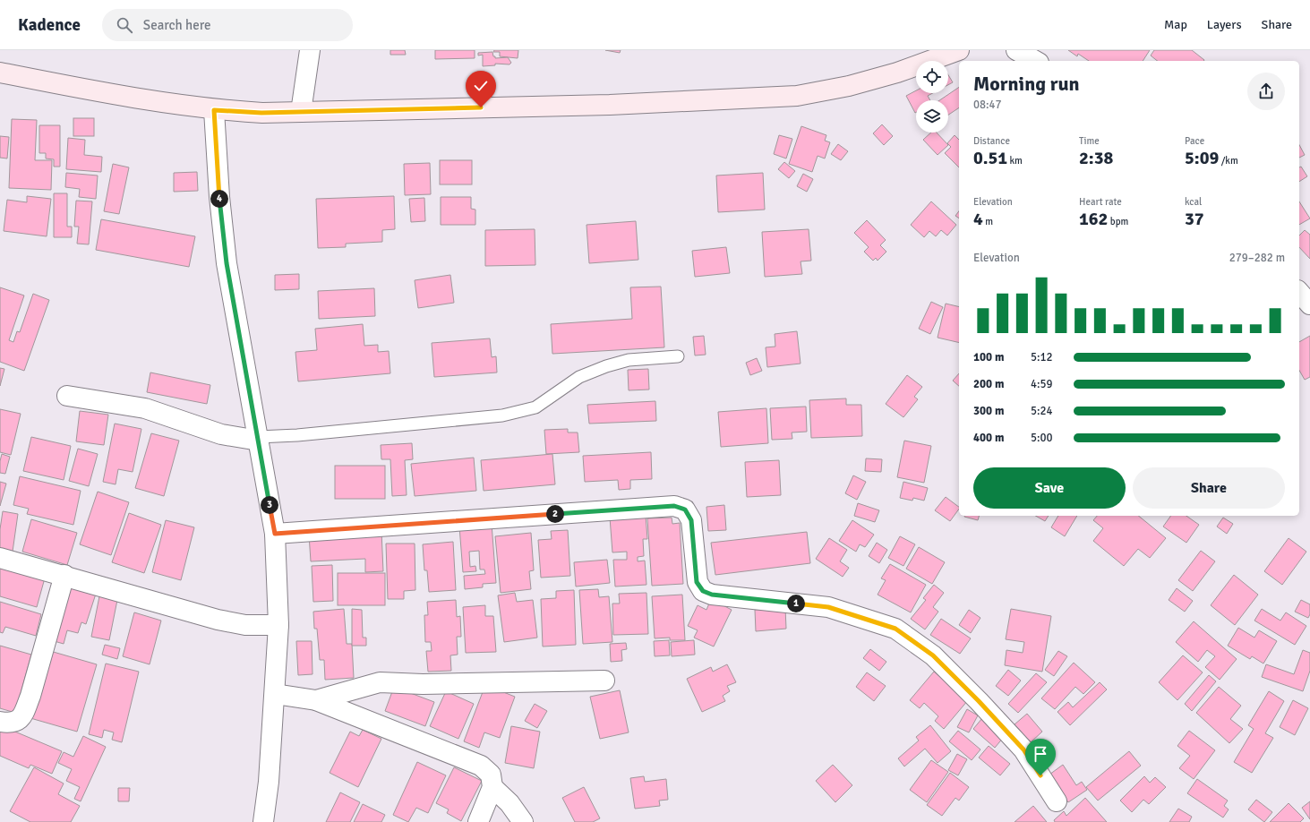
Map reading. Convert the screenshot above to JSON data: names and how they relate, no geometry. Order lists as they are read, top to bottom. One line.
{"page":{"header":"Kadence","search":"Search here","nav":["Map","Layers","Share"],"heading":["Morning run","08:47"],"stats":[["Distance","0.51 km"],["Time","2:38"],["Pace","5:09 /km"],["Elevation","4 m"],["Heart rate","162 bpm"],["kcal","37"]],"pins":["4","3","2","1"],"chart":["Elevation","279–282 m"],"list":[{"name":"100 m","note":"5:12"},{"name":"200 m","note":"4:59"},{"name":"300 m","note":"5:24"},{"name":"400 m","note":"5:00"}],"buttons":["Save","Share"]}}
